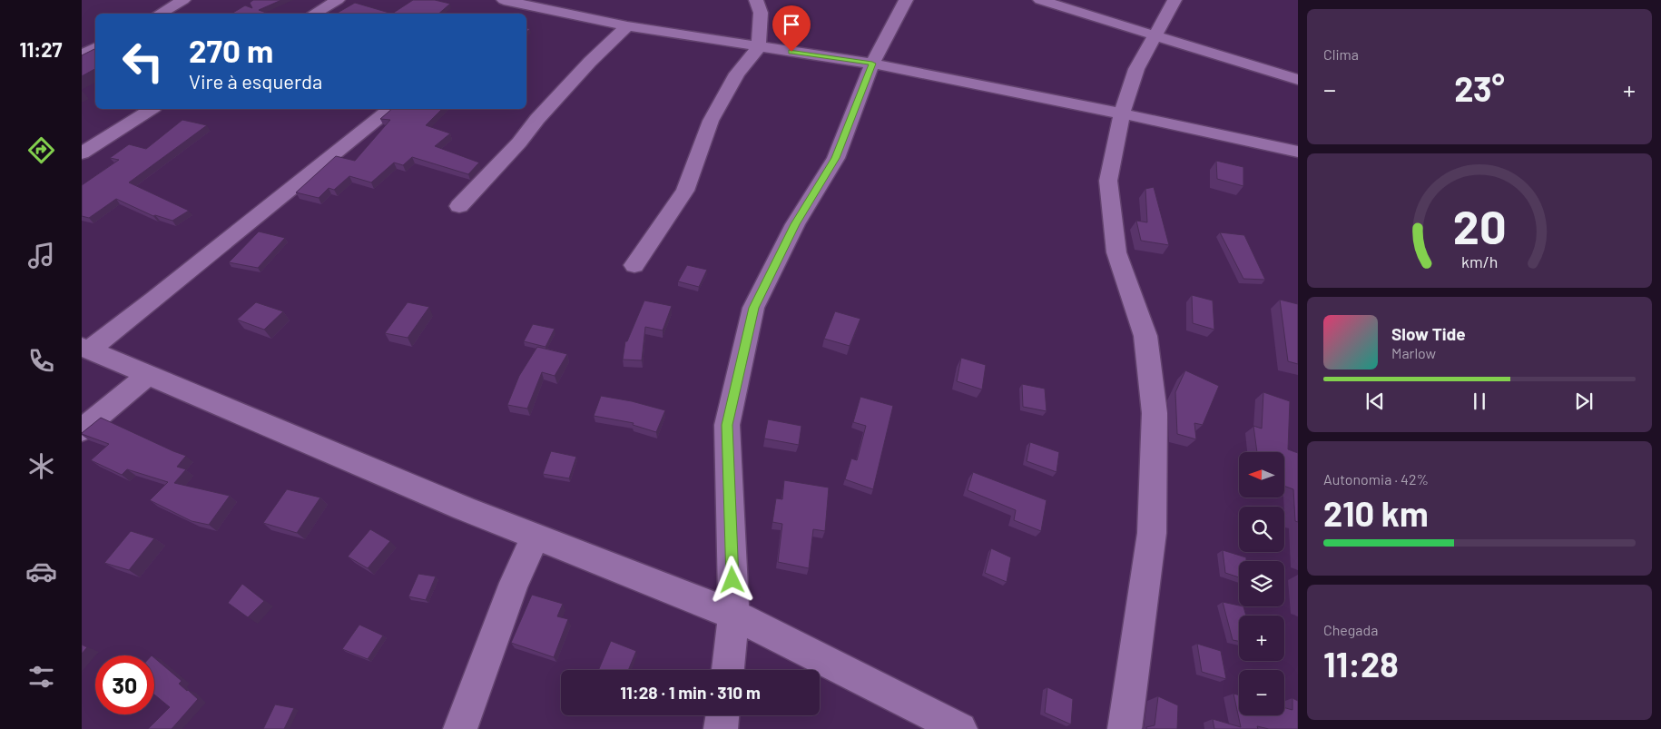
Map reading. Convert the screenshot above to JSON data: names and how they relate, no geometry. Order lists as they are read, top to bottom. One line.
{"north":"left","page":{"tabs":"11:27","tile":["Clima",["Autonomia · 42%","210 km"],["Chegada","11:28"]],"turn":["270 m","Vire à esquerda"],"heat":["−","23°","+"],"song":["Slow Tide","Marlow"],"map_buttons":["+","−"],"limit":"30","trip":"11:28 · 1 min · 310 m","gauge":["20","km/h"]}}
